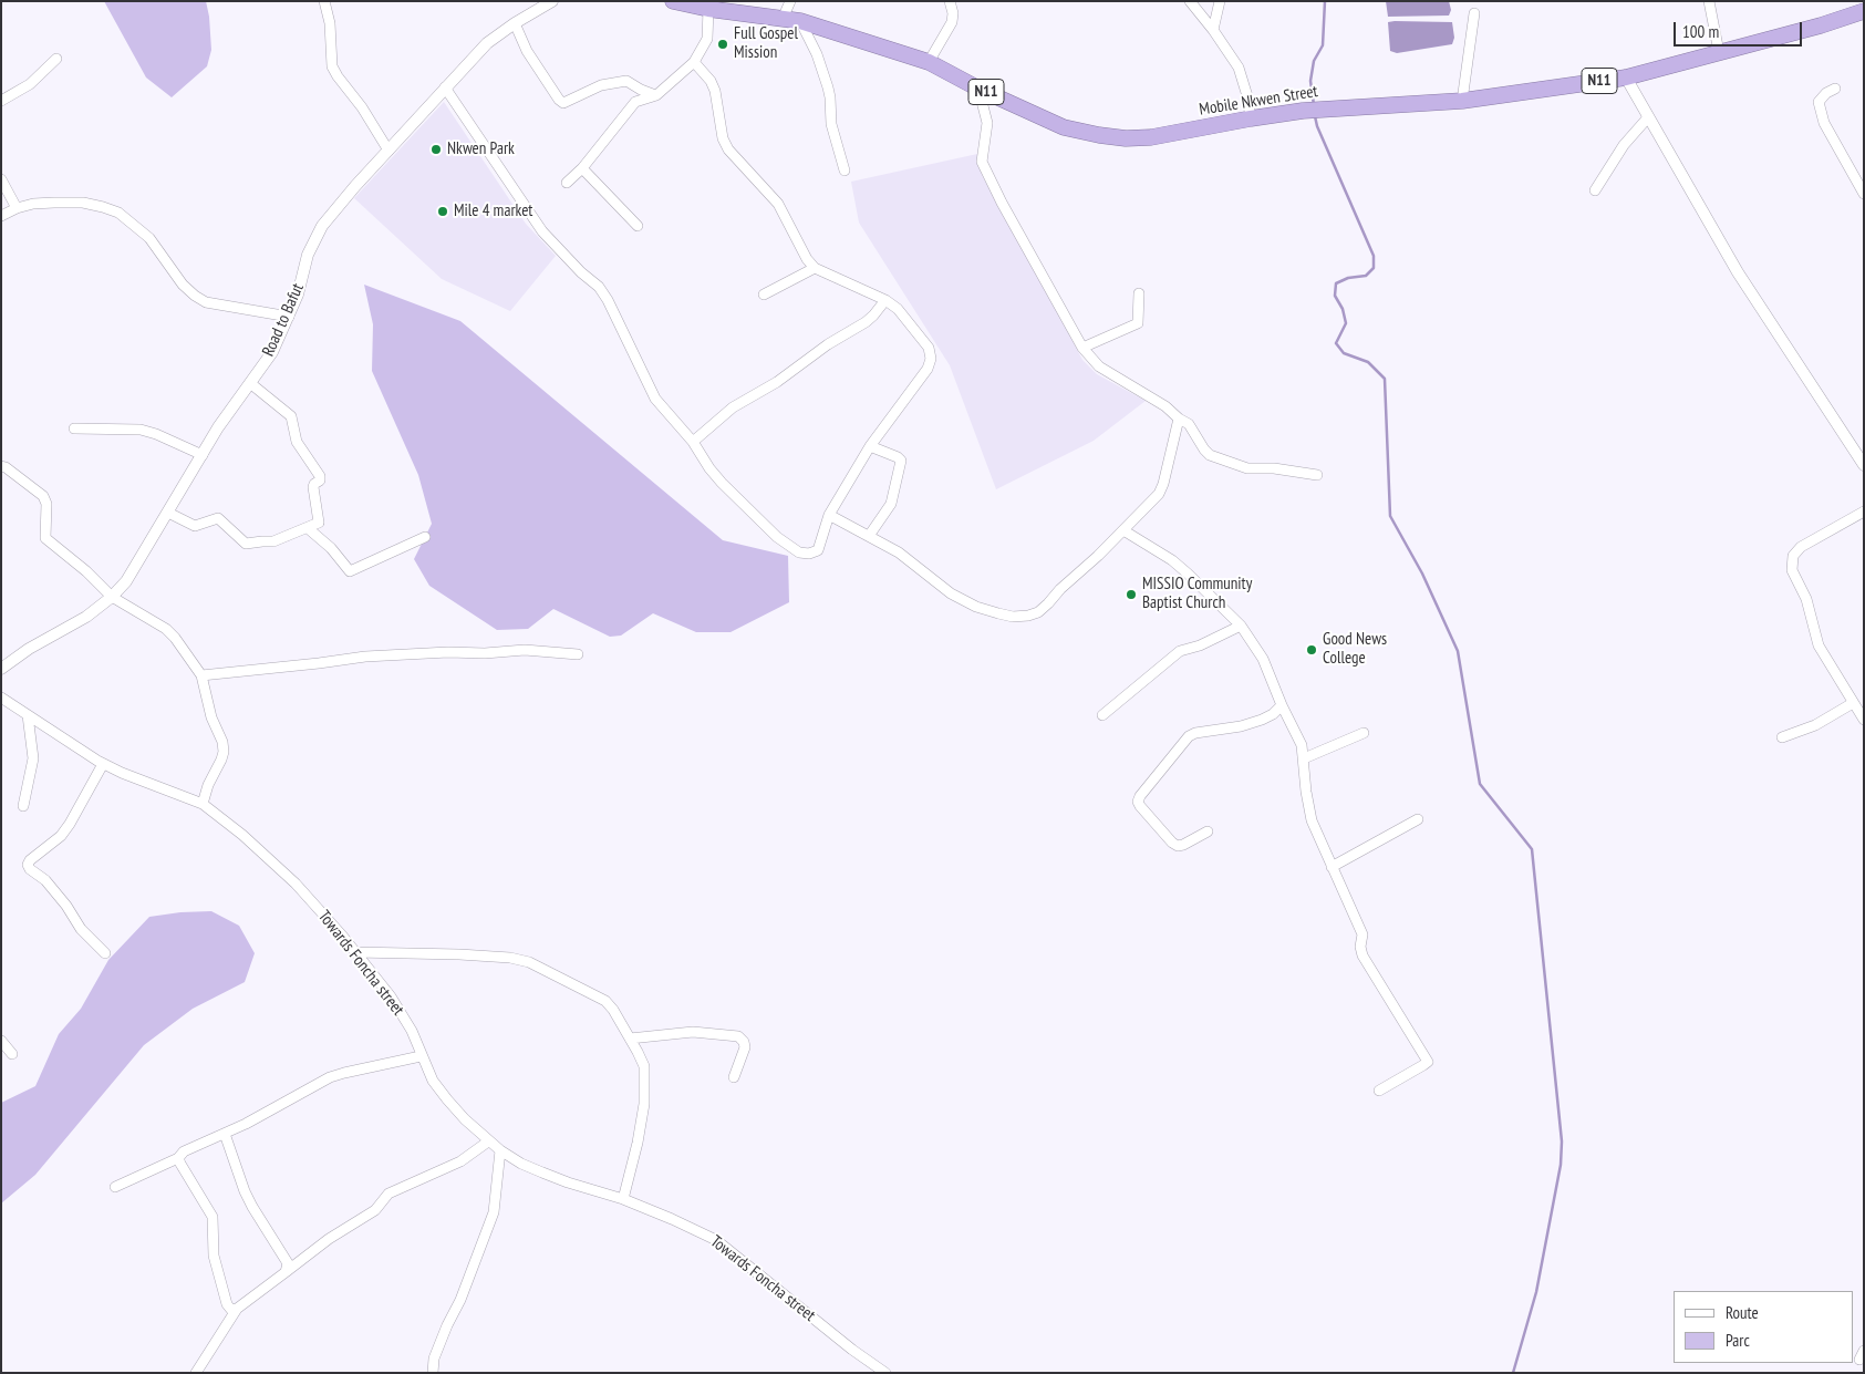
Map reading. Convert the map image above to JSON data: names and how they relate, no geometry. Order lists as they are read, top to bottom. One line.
{"streets":{"highway":["N11","Mobile Nkwen Street"],"street":["Road to Bafut","Towards Foncha street"]},"places":["Full Gospel Mission","Nkwen Park","Mile 4 market","MISSIO Community Baptist Church","Good News College"],"legend":["Route","Parc"],"scale_bar":"100 m"}
